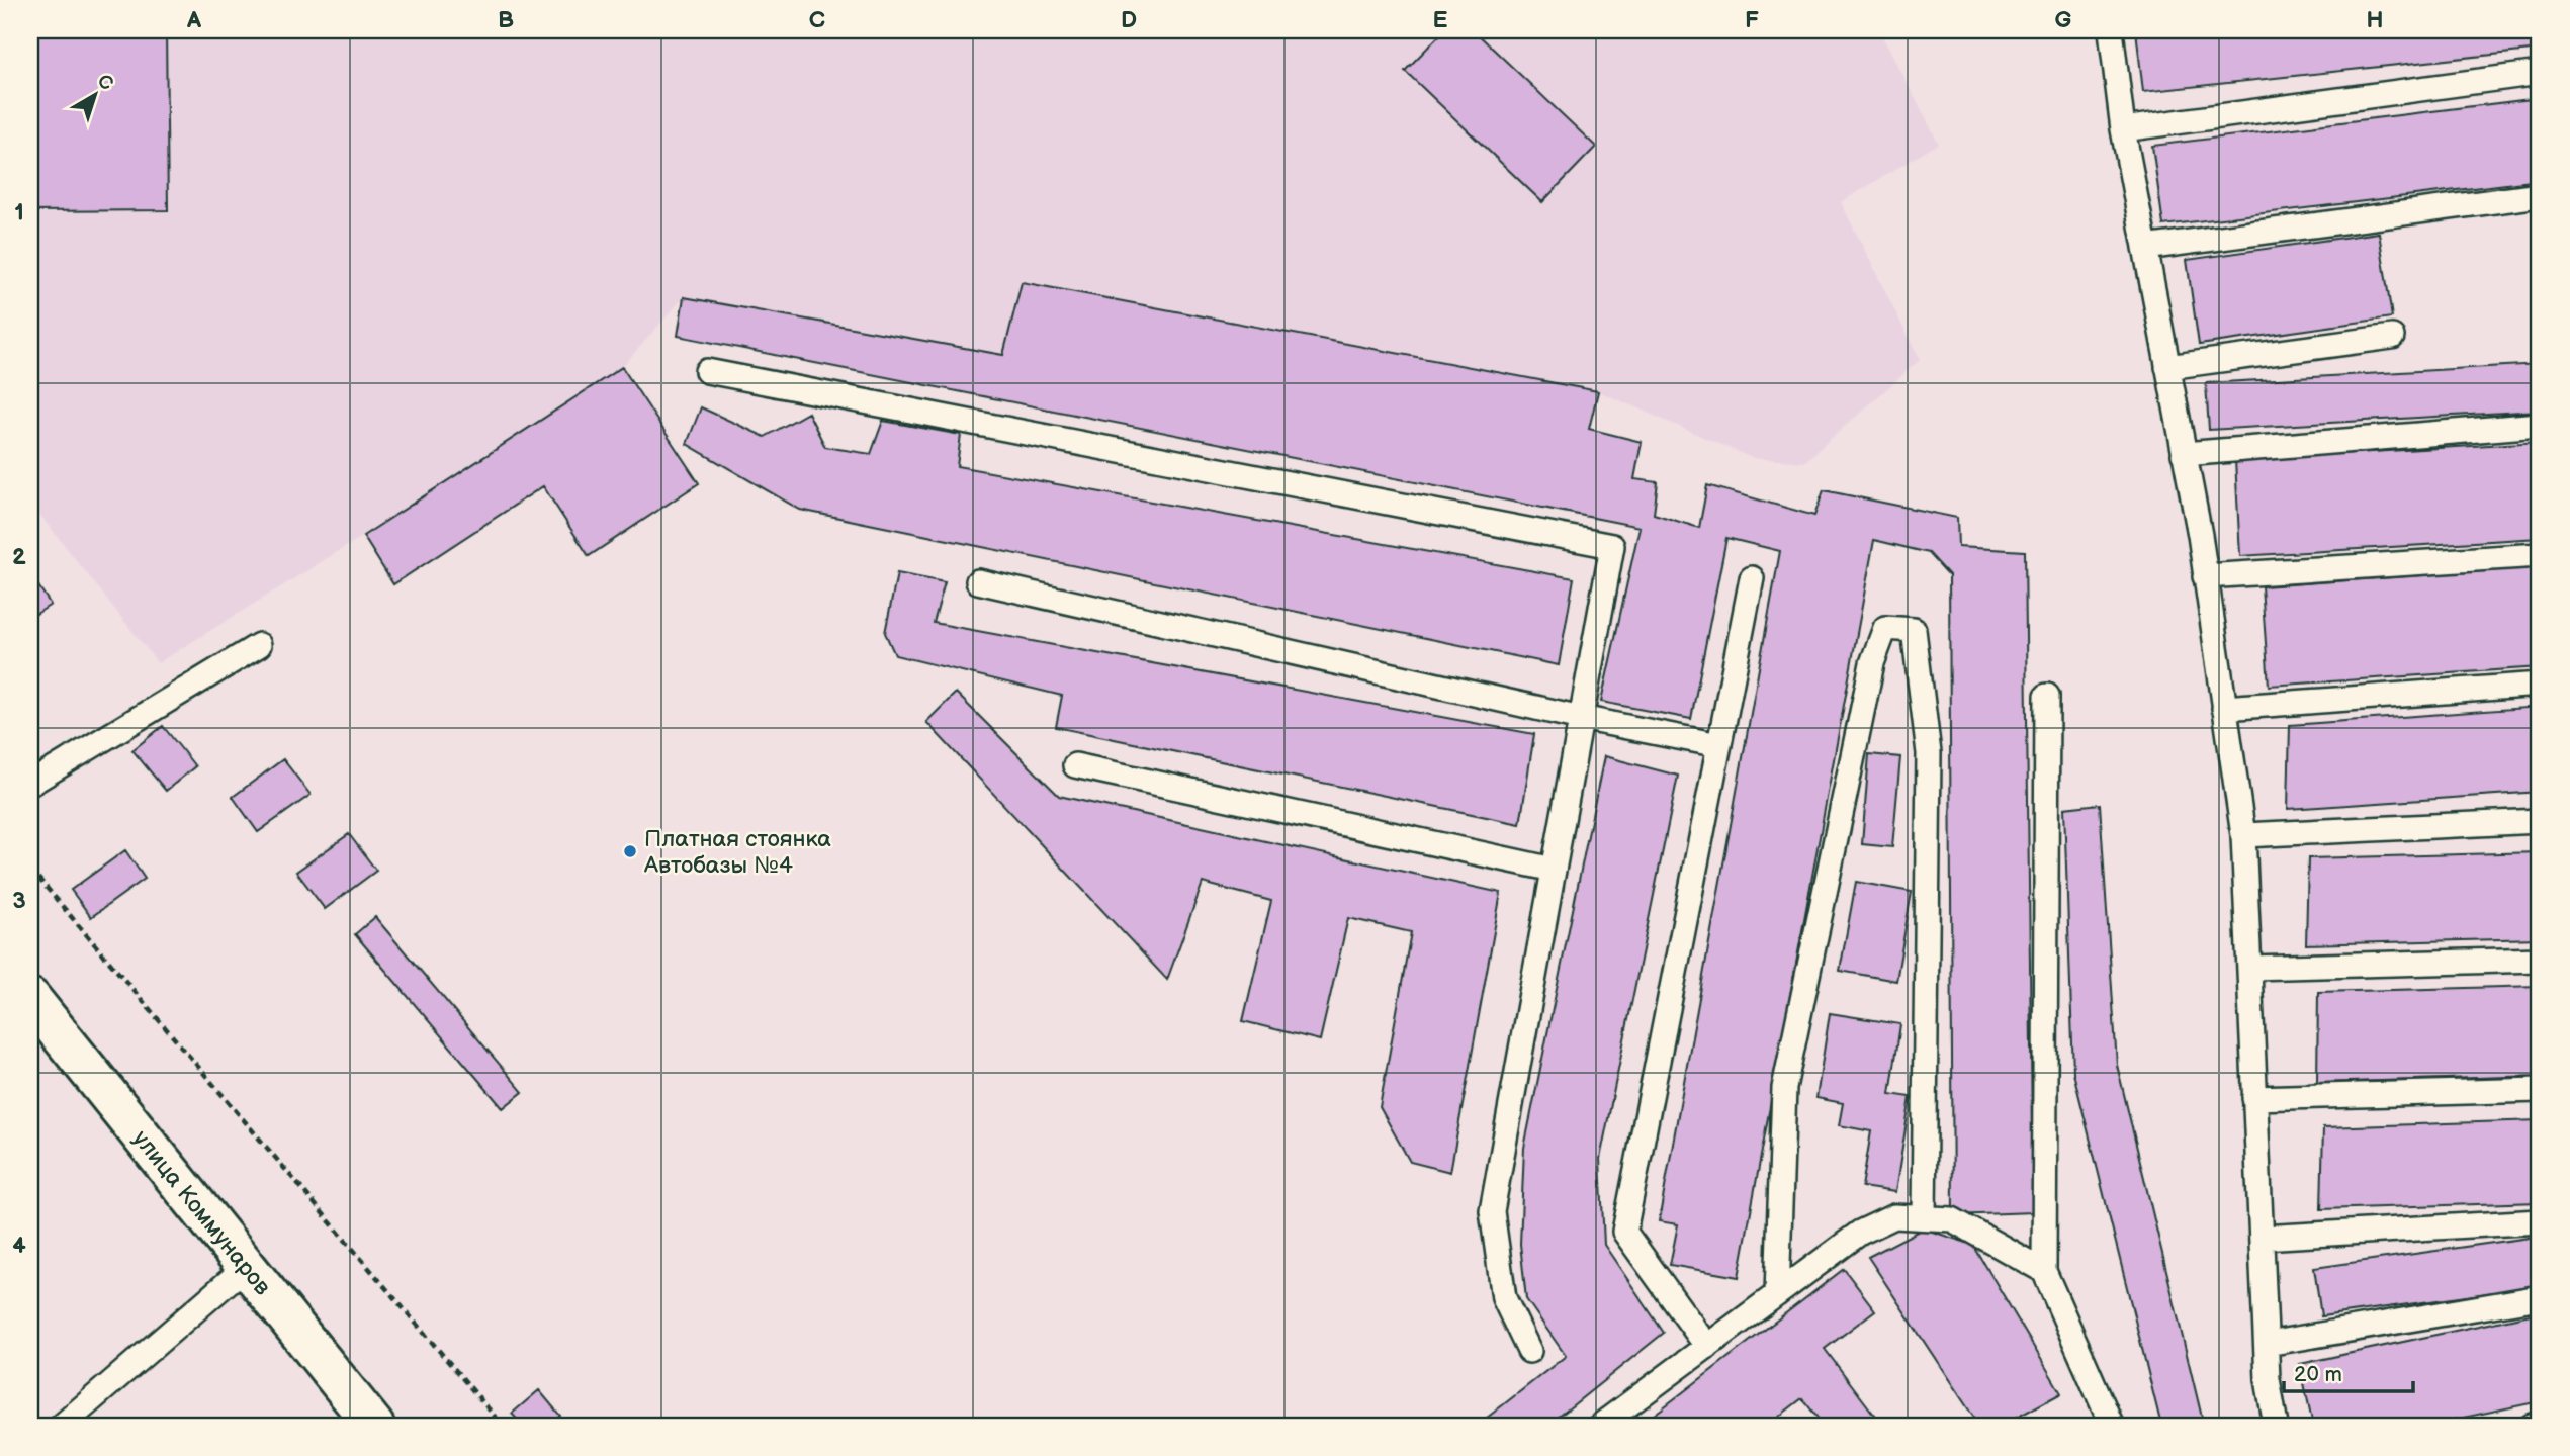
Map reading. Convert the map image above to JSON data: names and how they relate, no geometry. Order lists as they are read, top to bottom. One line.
{"streets":{"main road":["улица Коммунаров"]},"places":["Платная стоянка Автобазы №4"],"scale_bar":"20 m","north":"top right","grid":{"columns":["A","B","C","D","E","F","G","H"],"rows":["1","2","3","4"]}}
